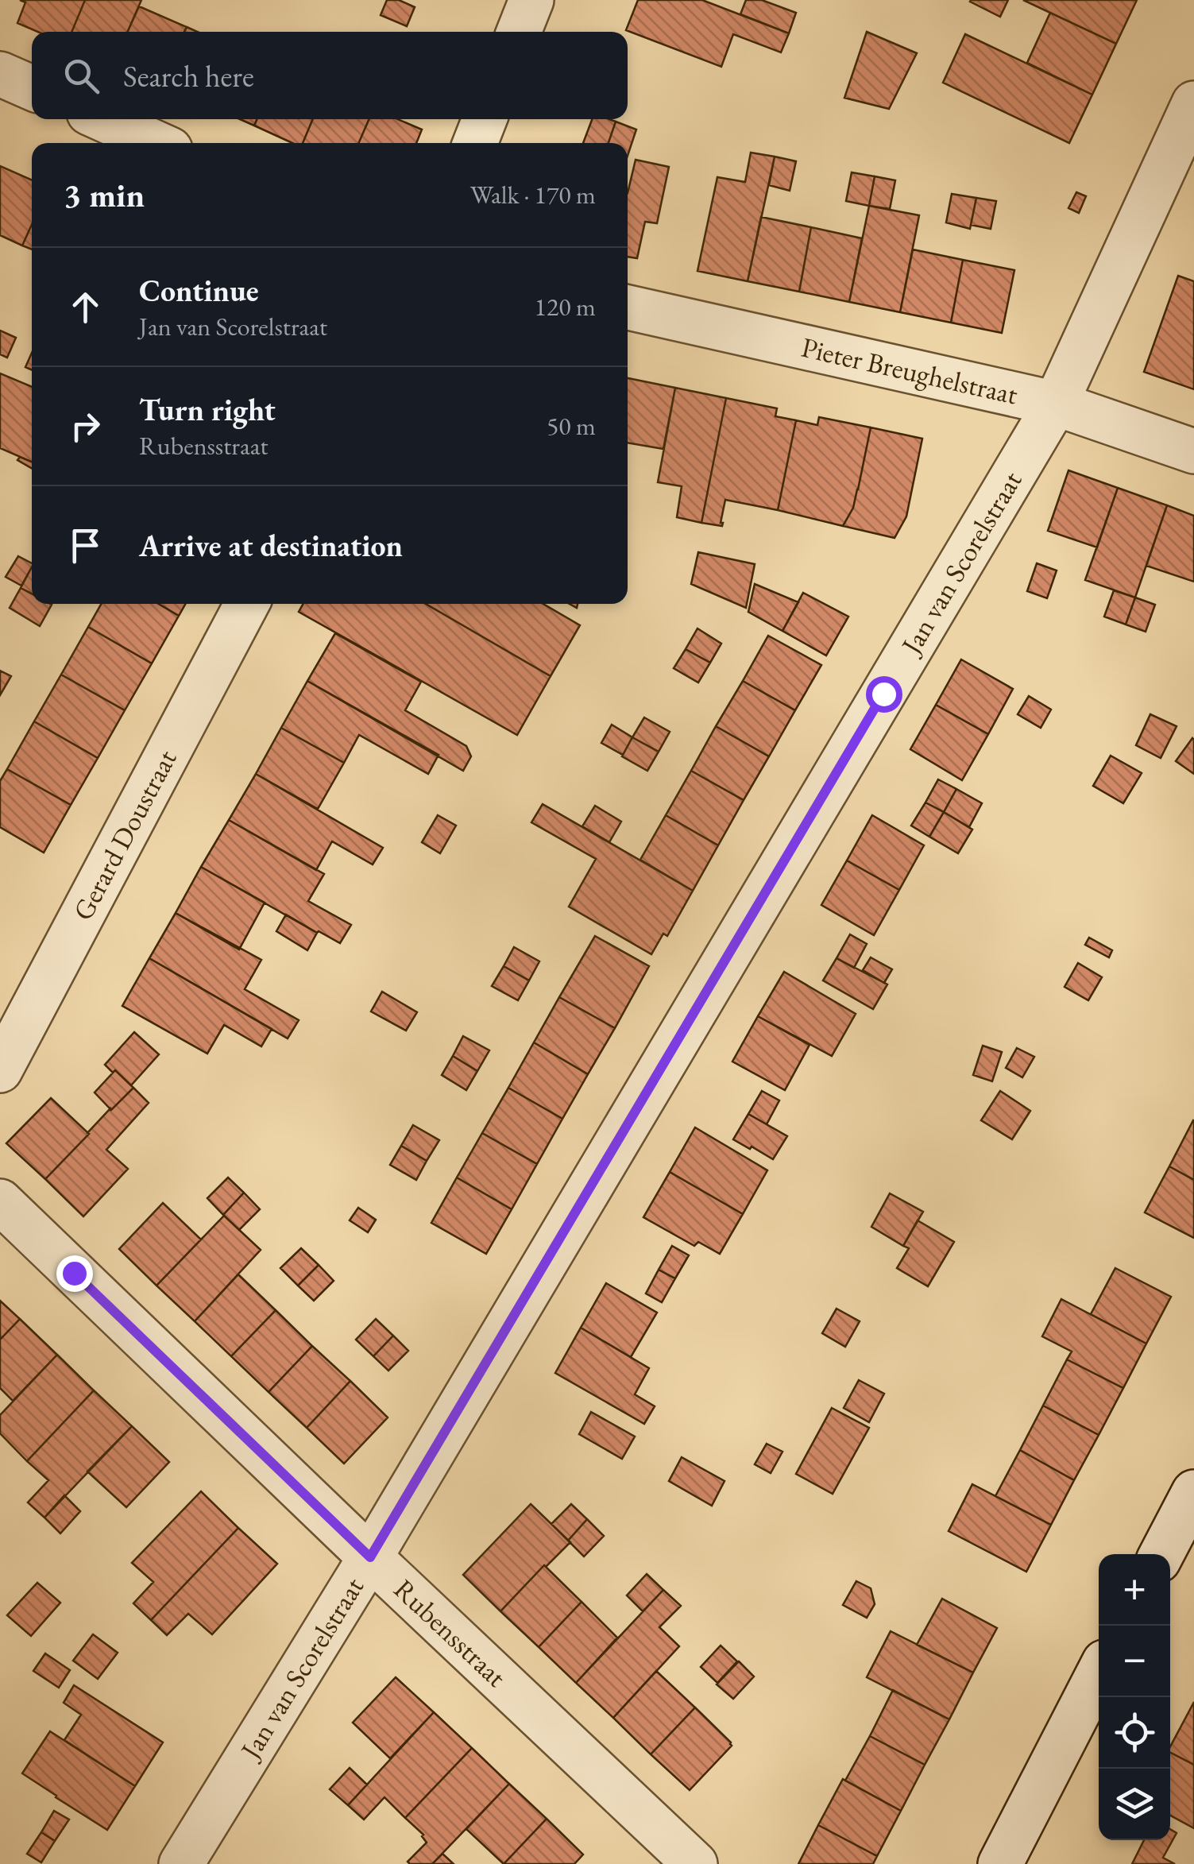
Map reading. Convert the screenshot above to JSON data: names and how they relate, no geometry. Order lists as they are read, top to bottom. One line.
{"streets":{"street":["Pieter Breughelstraat","Jan van Scorelstraat","Gerard Doustraat","Rubensstraat"]},"crossings":[["Pieter Breughelstraat","Jan van Scorelstraat"],["Jan van Scorelstraat","Rubensstraat"]],"page":{"search":"Search here","heading":["3 min","Walk · 170 m"],"list":[["Continue","Jan van Scorelstraat","120 m"],["Turn right","Rubensstraat","50 m"],"Arrive at destination"],"map_buttons":["+","−"]}}
